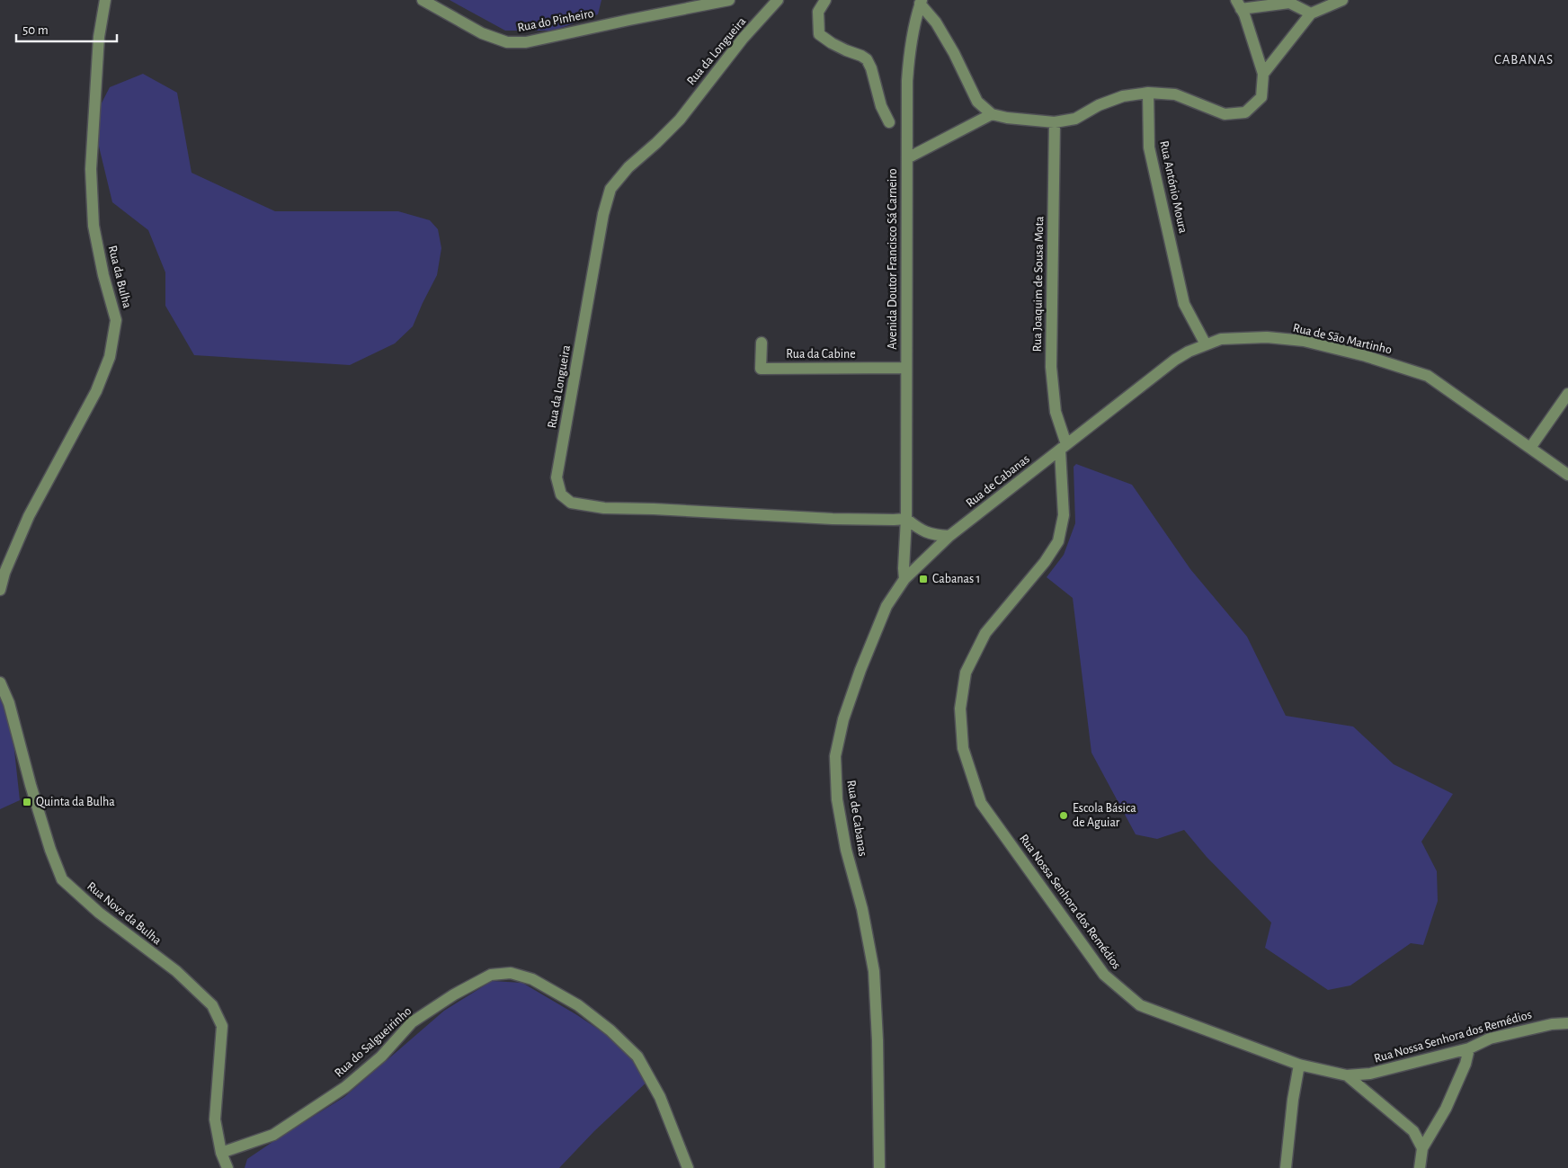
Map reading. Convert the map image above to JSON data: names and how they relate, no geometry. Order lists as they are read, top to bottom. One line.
{"streets":{"street":["Rua do Pinheiro","Rua da Longueira","Rua António Moura","Avenida Doutor Francisco Sá Carneiro","Rua da Bulha","Rua Joaquim de Sousa Mota","Rua de São Martinho","Rua da Cabine","Rua de Cabanas","Rua Nossa Senhora dos Remédios","Rua Nova da Bulha","Rua do Salgueirinho"]},"crossings":[["Rua da Longueira","Avenida Doutor Francisco Sá Carneiro"],["Rua António Moura","Rua de São Martinho"],["Avenida Doutor Francisco Sá Carneiro","Rua da Cabine"],["Avenida Doutor Francisco Sá Carneiro","Rua de Cabanas"],["Rua Joaquim de Sousa Mota","Rua de São Martinho"],["Rua Joaquim de Sousa Mota","Rua de Cabanas"],["Rua Joaquim de Sousa Mota","Rua Nossa Senhora dos Remédios"],["Rua de São Martinho","Rua de Cabanas"],["Rua de São Martinho","Rua Nossa Senhora dos Remédios"],["Rua de Cabanas","Rua Nossa Senhora dos Remédios"],["Rua Nova da Bulha","Rua do Salgueirinho"]],"districts":["CABANAS"],"places":{"transit":["Cabanas 1","Quinta da Bulha"],"other":["Escola Básica de Aguiar"]},"scale_bar":"50 m"}
